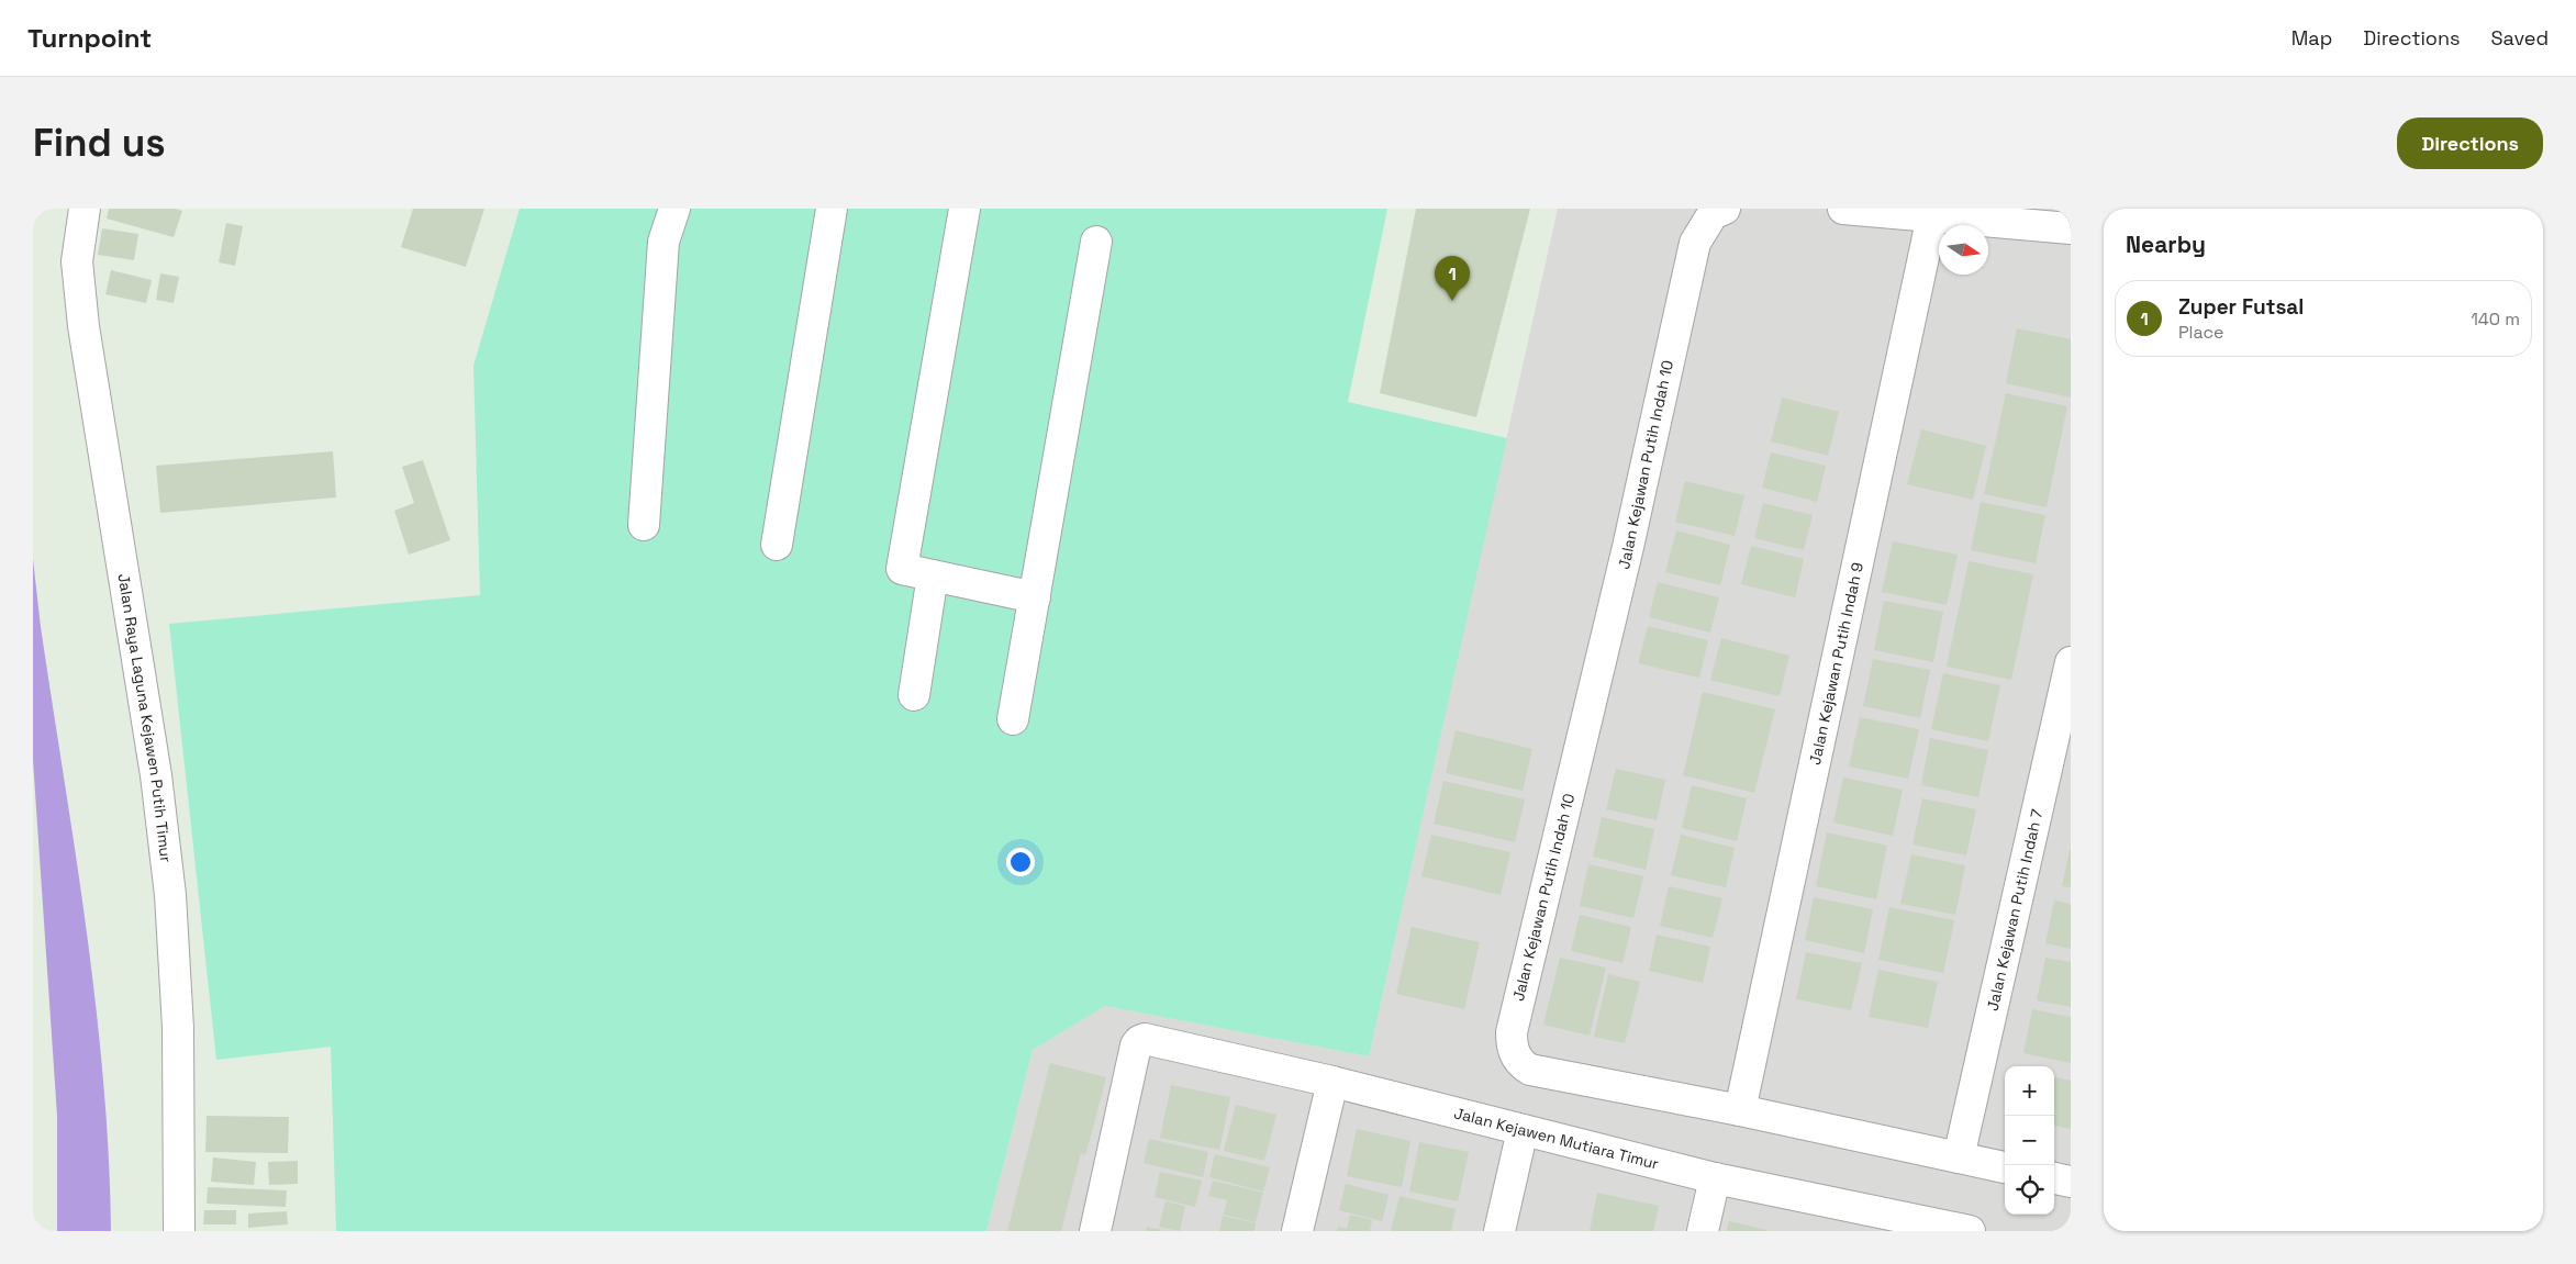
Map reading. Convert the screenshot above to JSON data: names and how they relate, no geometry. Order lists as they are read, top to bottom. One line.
{"streets":{"street":["Jalan Kejawan Putih Indah 10","Jalan Kejawan Putih Indah 9","Jalan Raya Laguna Kejawen Putih Timur","Jalan Kejawan Putih Indah 7","Jalan Kejawen Mutiara Timur"]},"crossings":[["Jalan Kejawan Putih Indah 10","Jalan Kejawan Putih Indah 9"],["Jalan Kejawan Putih Indah 10","Jalan Kejawan Putih Indah 7"]],"north":"right","page":{"header":"Turnpoint","nav":["Map","Directions","Saved"],"buttons":"Directions","title":"Find us","heading":"Nearby","pins":"1","list":[{"mark":"1","name":"Zuper Futsal","note":"Place","value":"140 m"}],"map_buttons":["+","−"]}}
